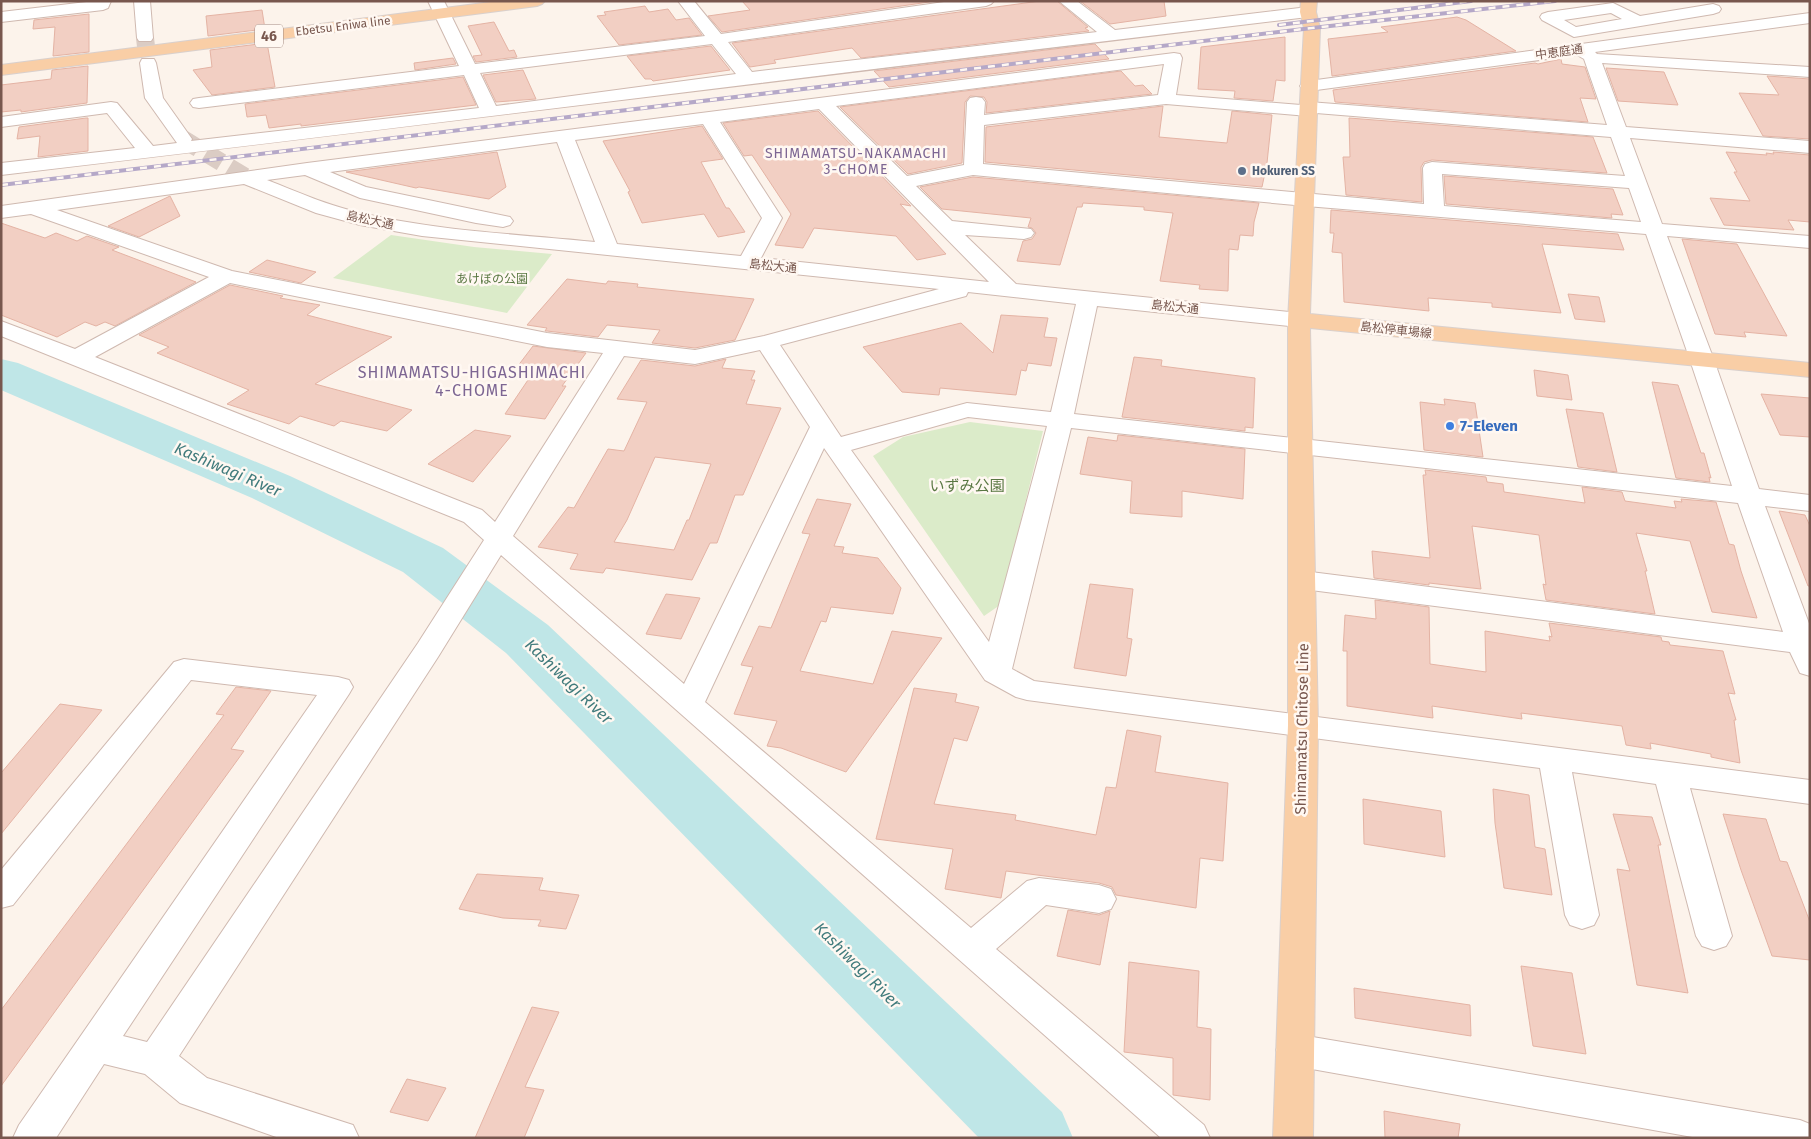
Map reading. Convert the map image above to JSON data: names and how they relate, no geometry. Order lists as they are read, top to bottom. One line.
{"streets":{"main road":["Ebetsu Eniwa line","46","島松停車場線","Shimamatsu Chitose Line"],"street":["中恵庭通","島松大通"]},"crossings":[["島松大通","島松停車場線"],["島松大通","Shimamatsu Chitose Line"],["島松停車場線","Shimamatsu Chitose Line"]],"districts":["SHIMAMATSU-NAKAMACHI 3-CHOME","SHIMAMATSU-HIGASHIMACHI 4-CHOME"],"water":["Kashiwagi River"],"parks":["あけぼの公園","いずみ公園"],"places":["Hokuren SS","7-Eleven"]}
